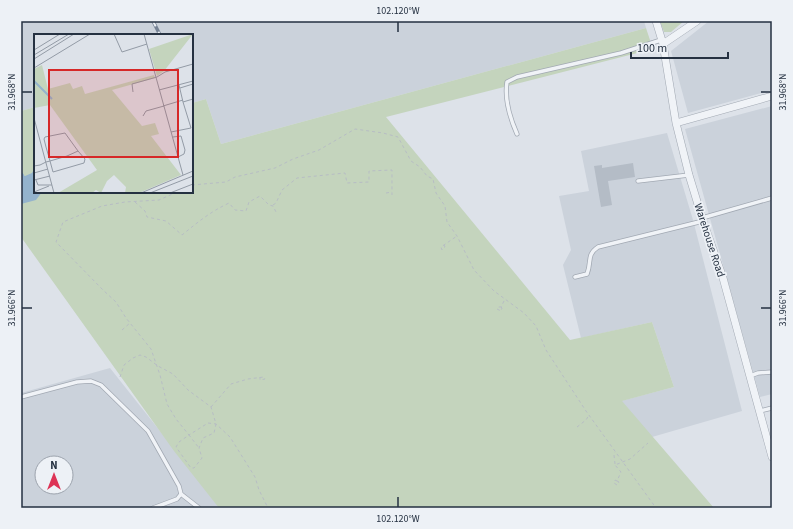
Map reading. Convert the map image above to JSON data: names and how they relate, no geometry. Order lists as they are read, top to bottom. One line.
{"streets":{"street":["Warehouse Road"]},"scale_bar":"100 m","north":"top","coordinates":["102.120°W","31.968°N","31.966°N"]}
